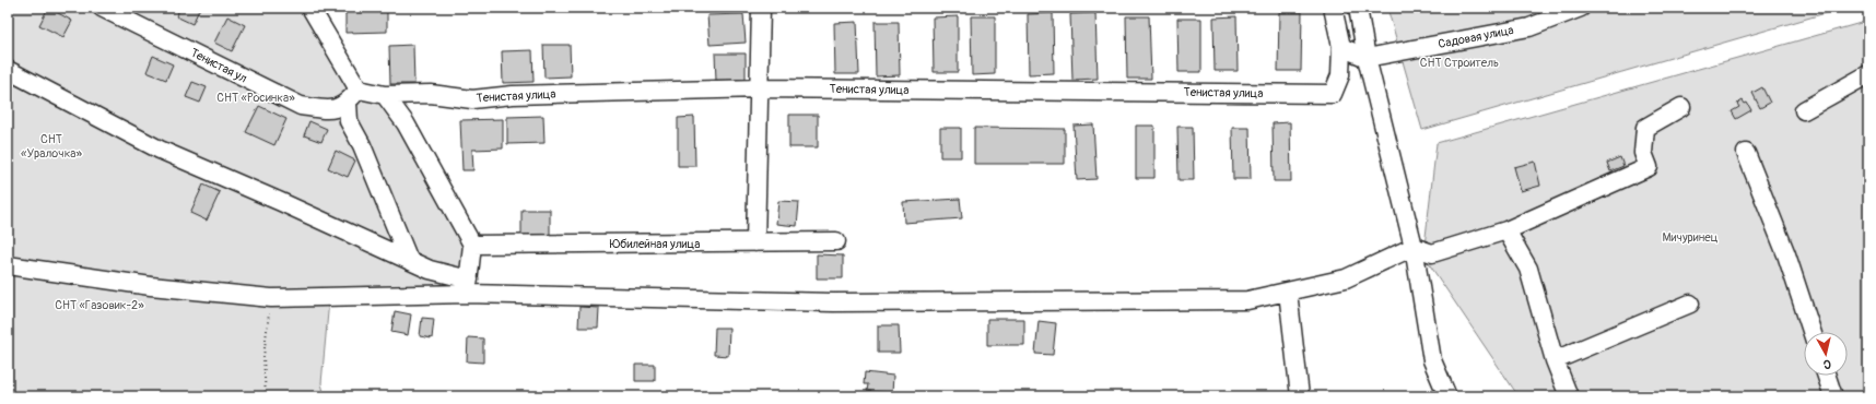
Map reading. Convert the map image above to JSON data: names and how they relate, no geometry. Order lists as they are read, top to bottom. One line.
{"streets":{"street":["Садовая улица","Тенистая ул","Тенистая улица","Юбилейная улица"]},"parks":["СНТ Строитель","СНТ «Росинка»","СНТ «Уралочка»","Мичуринец","СНТ «Газовик-2»"],"north":"bottom"}
